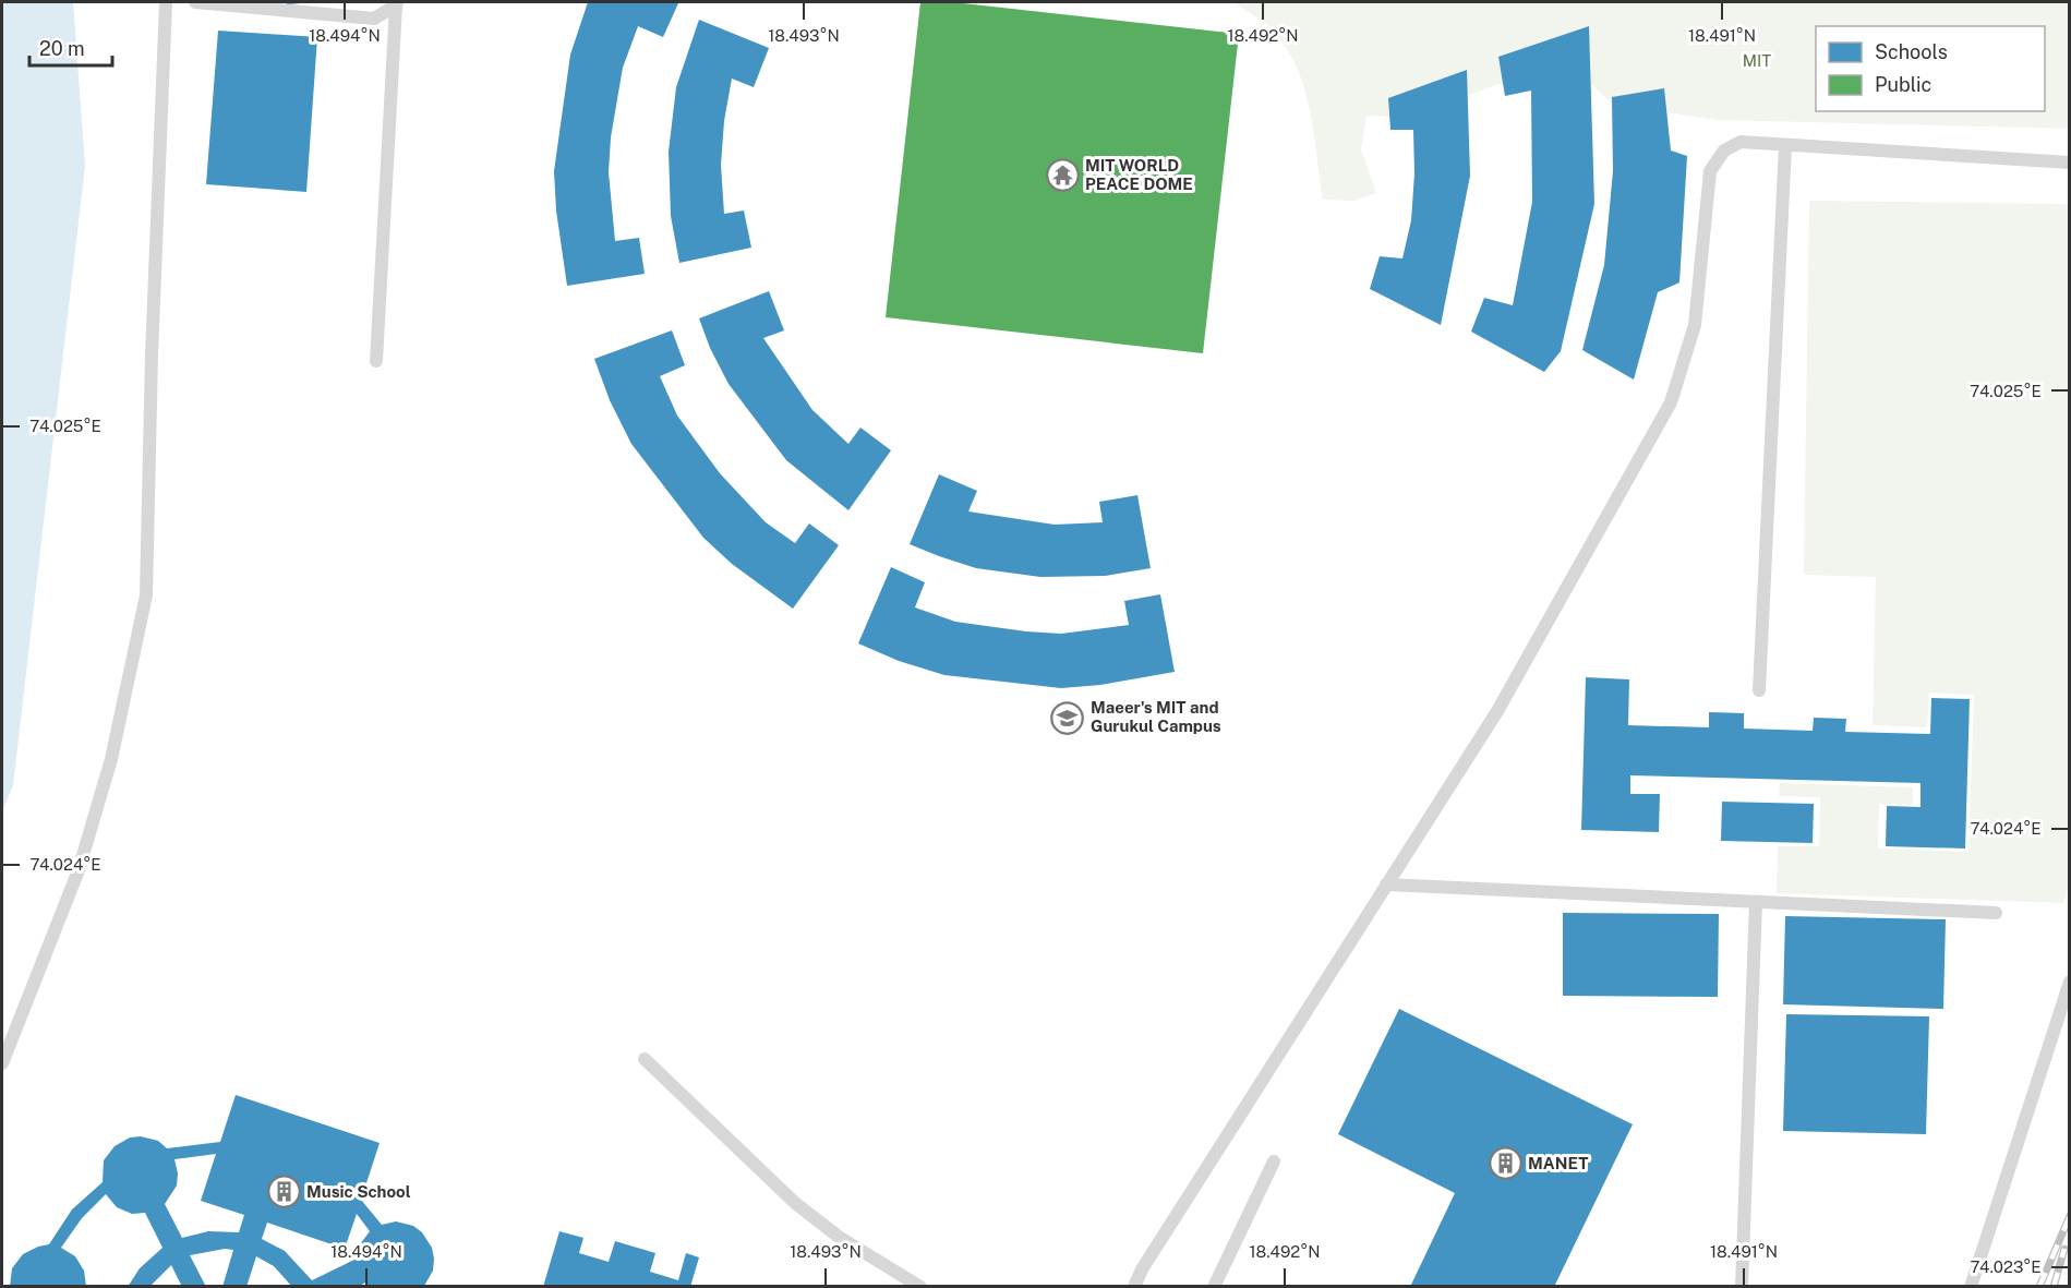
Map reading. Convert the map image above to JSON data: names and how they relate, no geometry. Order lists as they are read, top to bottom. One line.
{"parks":["MIT"],"places":{"temple":["MIT WORLD PEACE DOME"],"school or university":["Maeer's MIT and Gurukul Campus"],"building":["MANET","Music School"]},"legend":["Schools","Public"],"scale_bar":"20 m","coordinates":["18.494°N","18.493°N","18.492°N","18.491°N","74.025°E","74.024°E","74.023°E"]}
